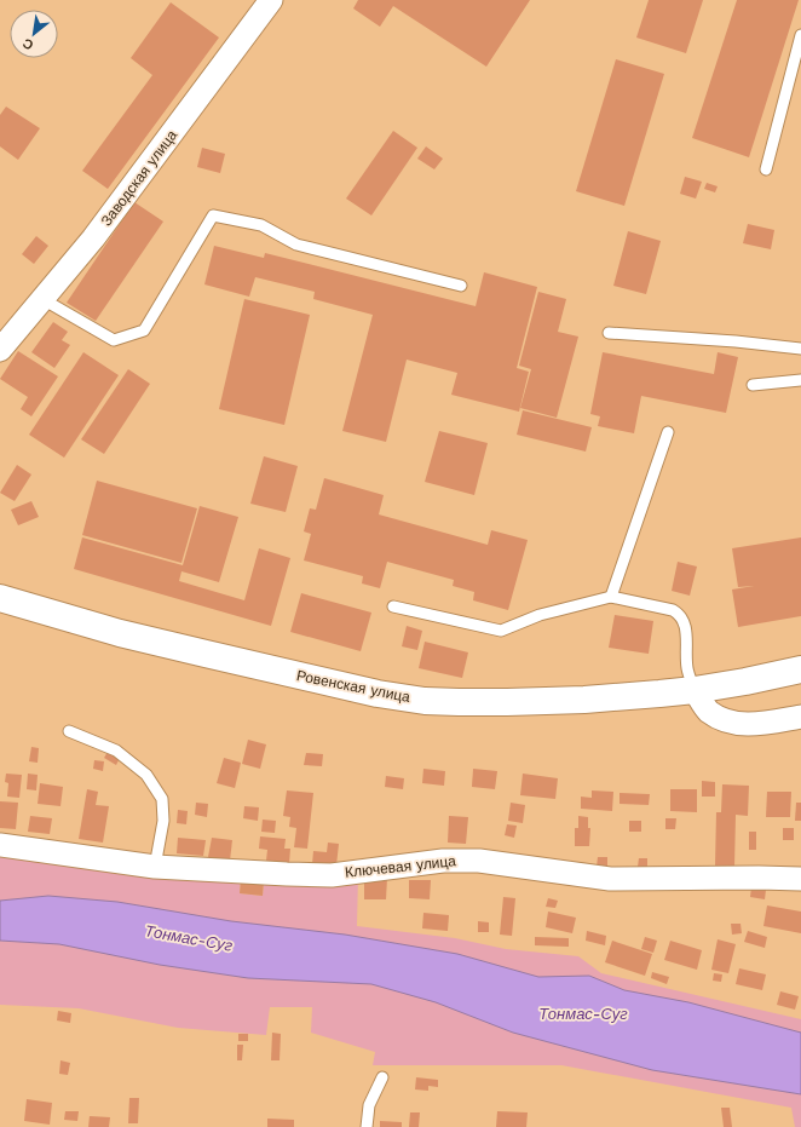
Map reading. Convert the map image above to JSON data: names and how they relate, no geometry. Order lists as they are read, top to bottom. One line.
{"streets":{"main road":["Ровенская улица"],"street":["Заводская улица","Ключевая улица"]},"water":["Тонмас-Суг"],"north":"bottom left"}
